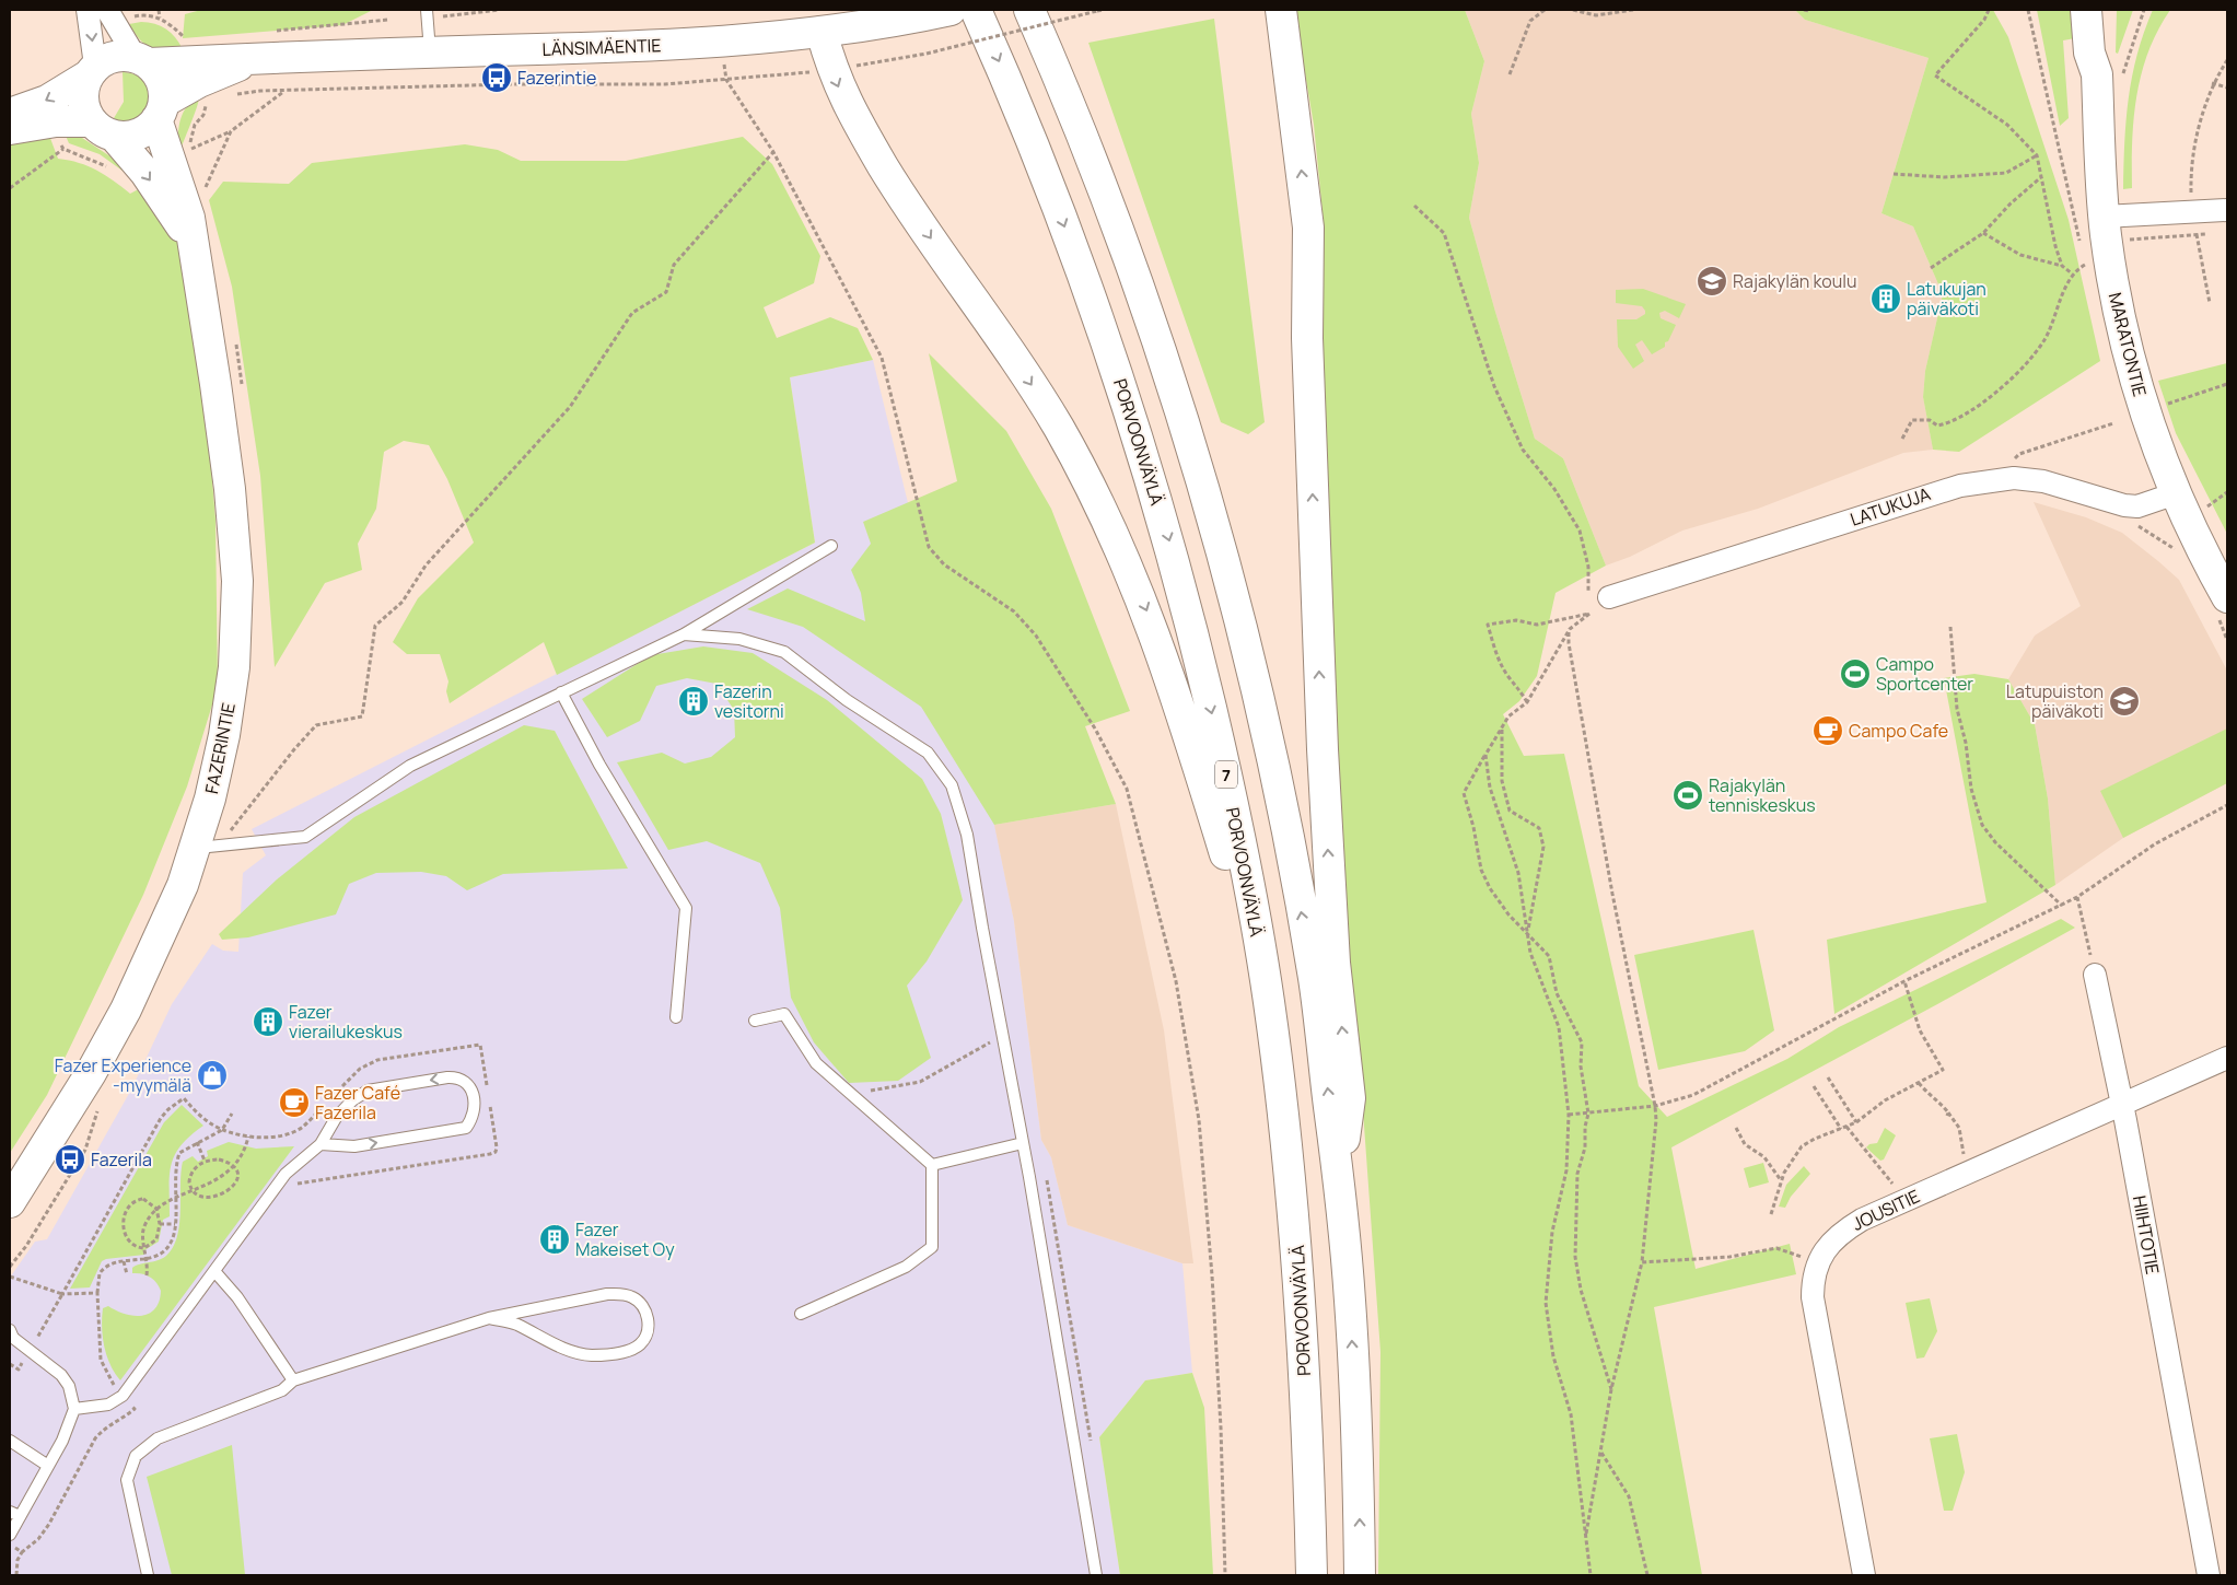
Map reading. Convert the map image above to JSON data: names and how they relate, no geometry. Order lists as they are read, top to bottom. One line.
{"streets":{"main road":["LÄNSIMÄENTIE","MARATONTIE","PORVOONVÄYLÄ","FAZERINTIE","7"],"street":["LATUKUJA","JOUSITIE","HIIHTOTIE"]},"crossings":[["LÄNSIMÄENTIE","FAZERINTIE"],["MARATONTIE","LATUKUJA"],["JOUSITIE","HIIHTOTIE"]],"places":{"bus stop":["Fazerintie","Fazerila"],"school or university":["Rajakylän koulu","Latupuiston päiväkoti"],"building":["Latukujan päiväkoti","Fazerin vesitorni","Fazer vierailukeskus","Fazer Makeiset Oy"],"sports":["Campo Sportcenter","Rajakylän tenniskeskus"],"cafe":["Campo Cafe","Fazer Café Fazerila"],"shop":["Fazer Experience -myymälä"]}}
